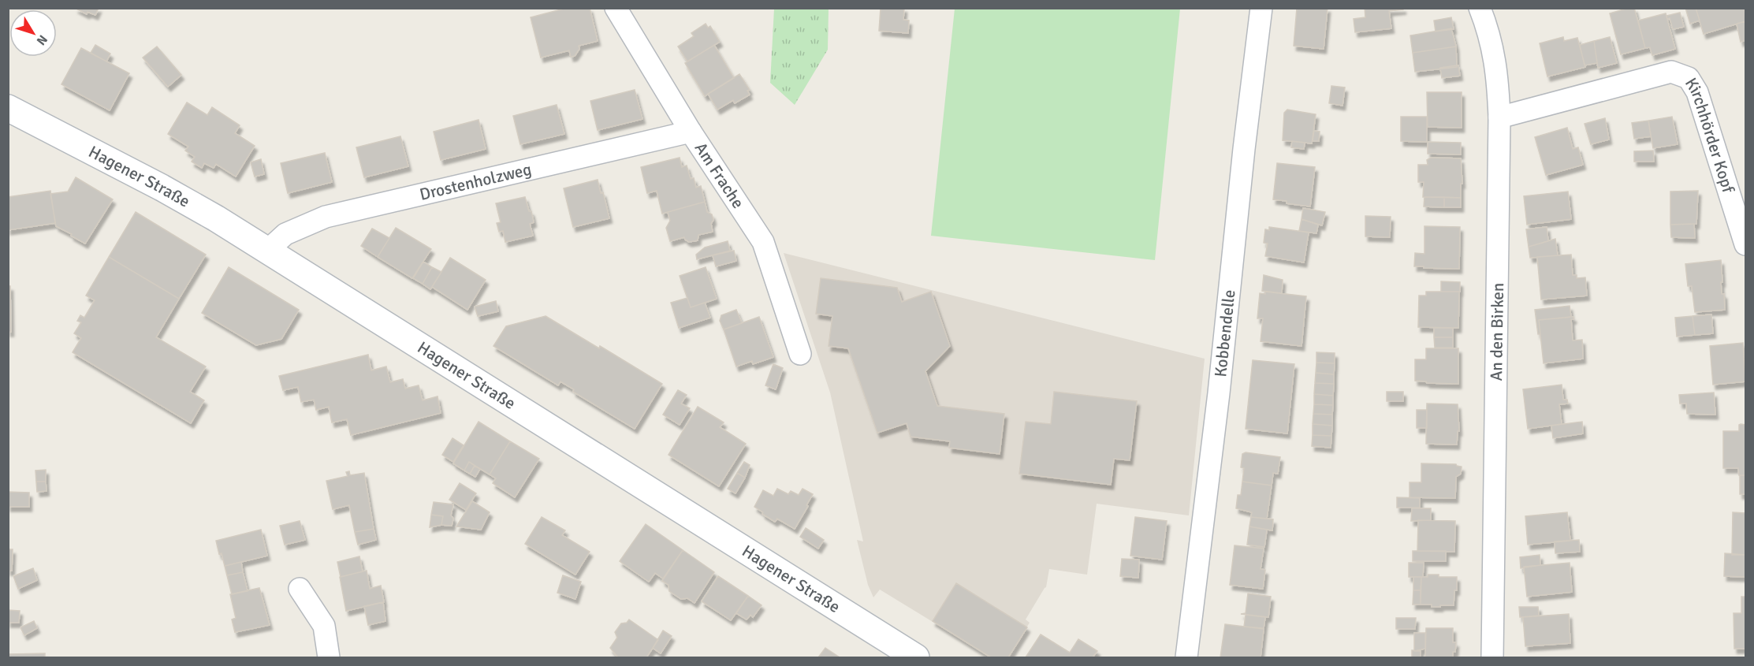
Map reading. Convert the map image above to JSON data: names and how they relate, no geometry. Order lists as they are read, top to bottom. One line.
{"streets":{"main road":["Hagener Straße"],"street":["Kirchhörder Kopf","Am Frache","Drostenholzweg","An den Birken","Kobbendelle"]},"crossings":[["Kirchhörder Kopf","An den Birken"],["Am Frache","Drostenholzweg"],["Hagener Straße","Drostenholzweg"]],"north":"bottom right"}
